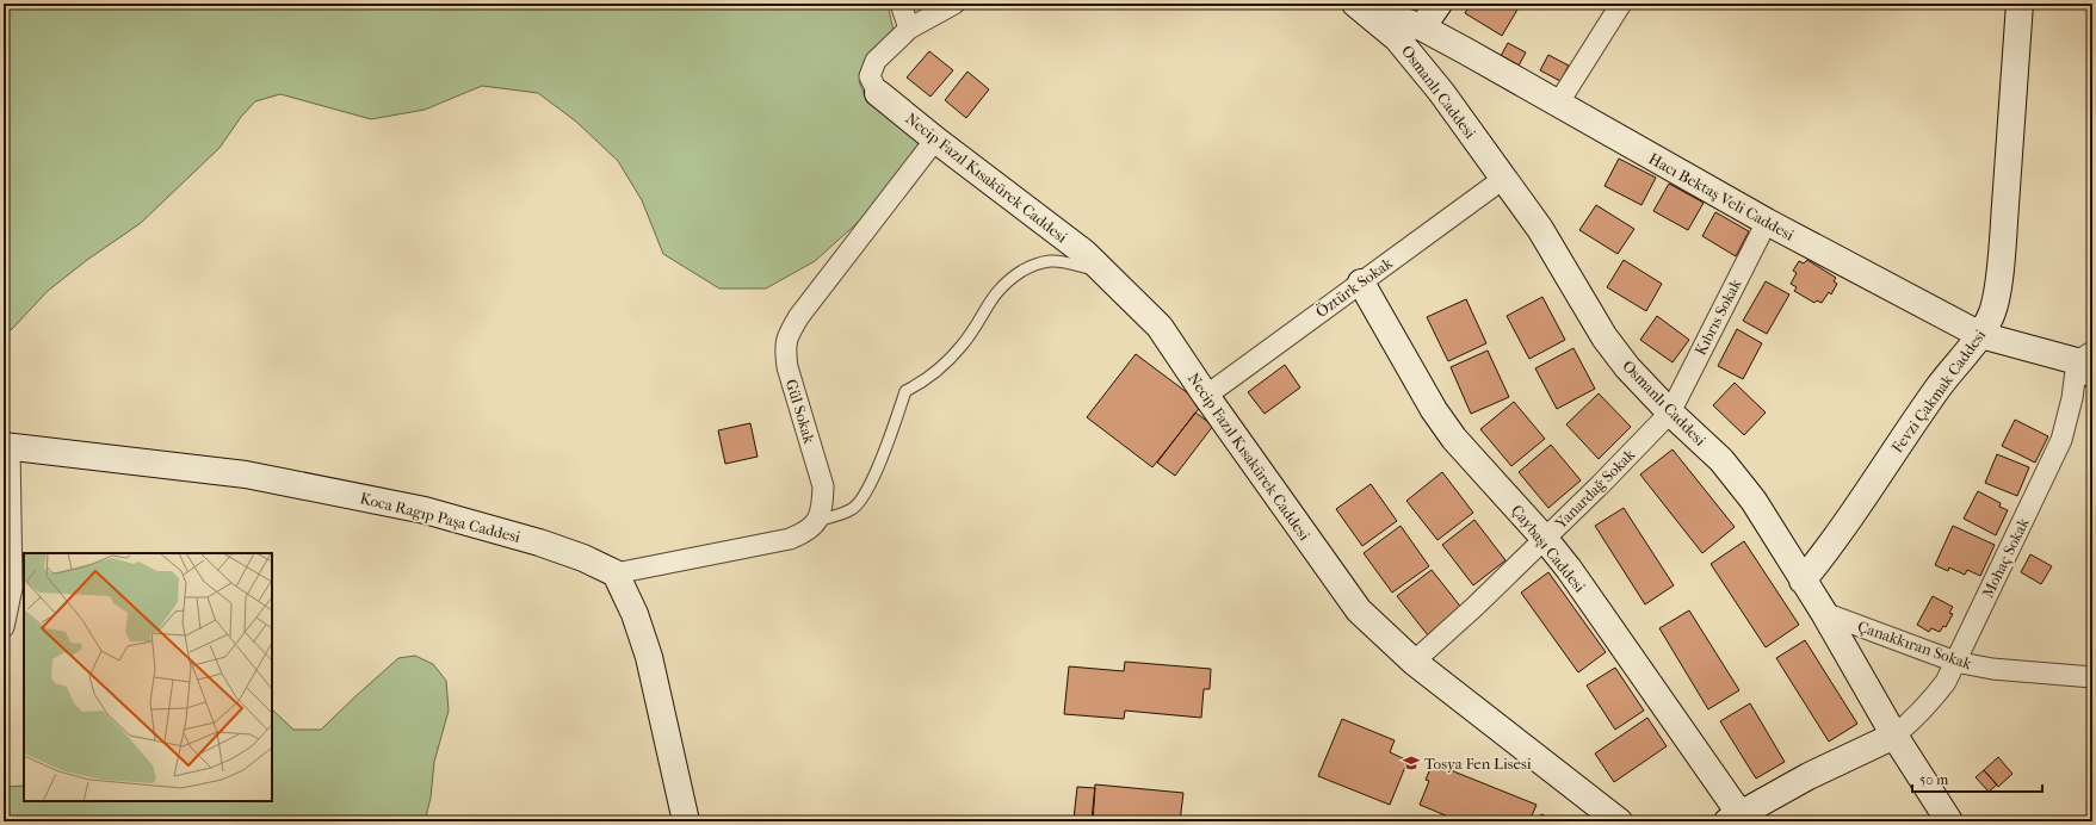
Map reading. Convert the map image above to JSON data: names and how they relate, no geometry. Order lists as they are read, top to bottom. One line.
{"streets":{"street":["Osmanlı Caddesi","Necip Fazıl Kısakürek Caddesi","Hacı Bektaş Veli Caddesi","Öztürk Sokak","Kıbrıs Sokak","Fevzi Çakmak Caddesi","Gül Sokak","Yanardağ Sokak","Koca Ragıp Paşa Caddesi","Çaybaşı Caddesi","Mohaç Sokak","Çanakkıran Sokak"]},"crossings":[["Osmanlı Caddesi","Hacı Bektaş Veli Caddesi"],["Osmanlı Caddesi","Öztürk Sokak"],["Osmanlı Caddesi","Kıbrıs Sokak"],["Osmanlı Caddesi","Fevzi Çakmak Caddesi"],["Osmanlı Caddesi","Yanardağ Sokak"],["Osmanlı Caddesi","Mohaç Sokak"],["Osmanlı Caddesi","Çanakkıran Sokak"],["Necip Fazıl Kısakürek Caddesi","Öztürk Sokak"],["Necip Fazıl Kısakürek Caddesi","Gül Sokak"],["Necip Fazıl Kısakürek Caddesi","Yanardağ Sokak"],["Hacı Bektaş Veli Caddesi","Kıbrıs Sokak"],["Hacı Bektaş Veli Caddesi","Fevzi Çakmak Caddesi"],["Hacı Bektaş Veli Caddesi","Mohaç Sokak"],["Öztürk Sokak","Çaybaşı Caddesi"],["Kıbrıs Sokak","Yanardağ Sokak"],["Yanardağ Sokak","Çaybaşı Caddesi"],["Mohaç Sokak","Çanakkıran Sokak"]],"places":{"school or university":["Tosya Fen Lisesi"]},"scale_bar":"50 m"}
